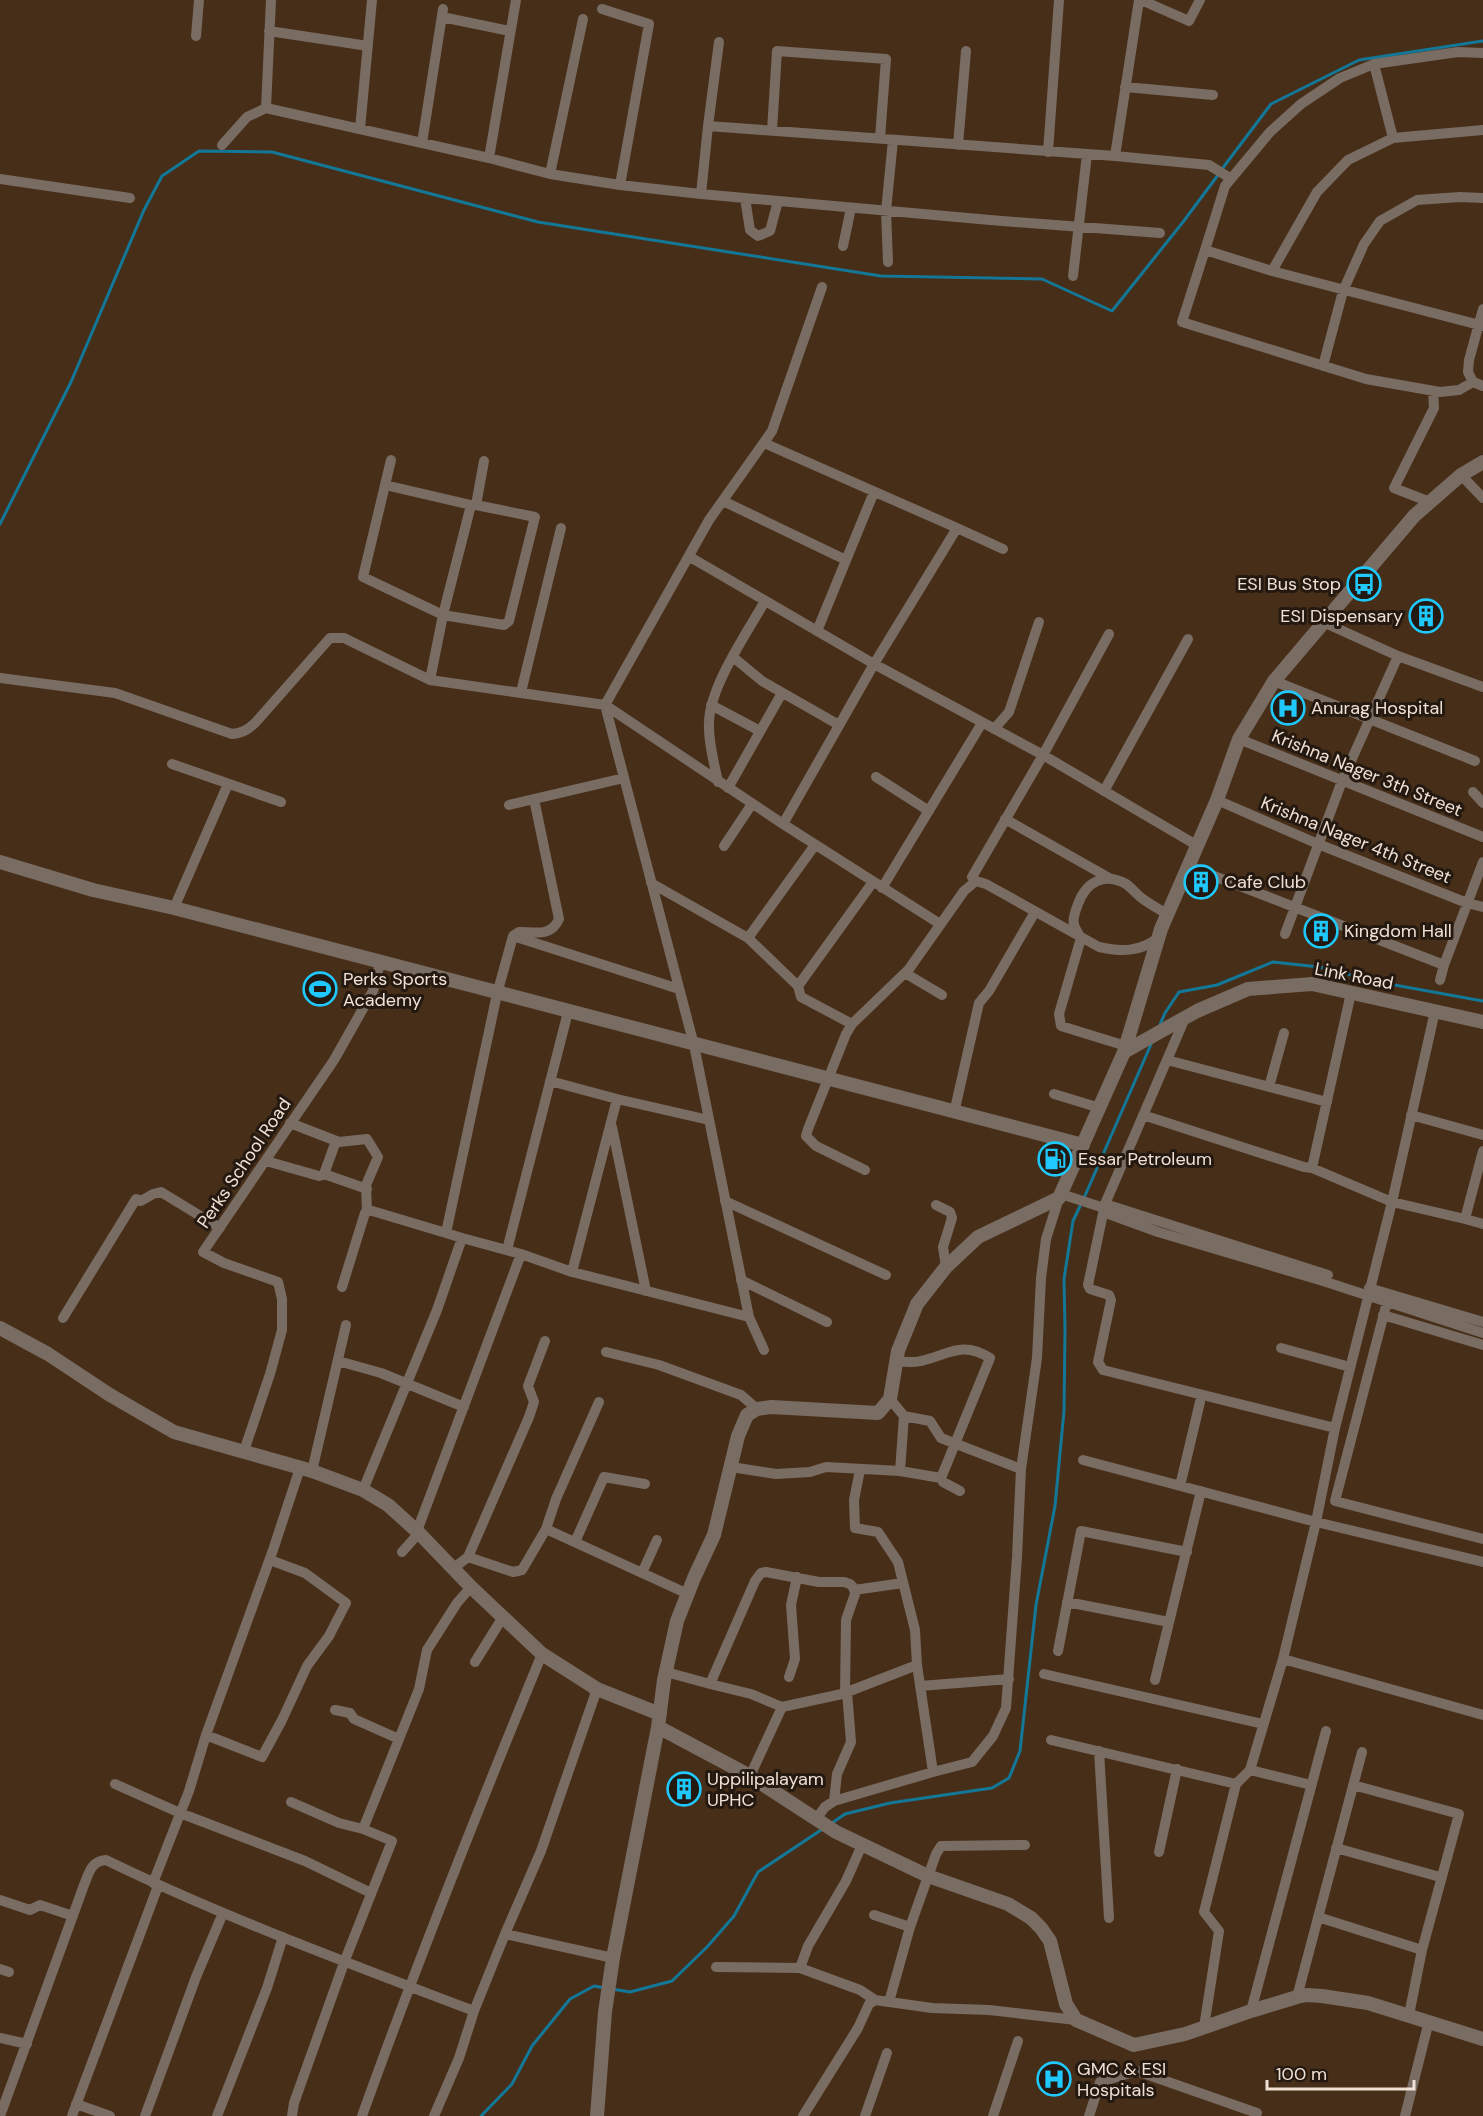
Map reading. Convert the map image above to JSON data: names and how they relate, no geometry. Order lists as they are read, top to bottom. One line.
{"streets":{"street":["Krishna Nager 3th Street","Krishna Nager 4th Street","Link Road","Perks School Road"]},"places":{"bus stop":["ESI Bus Stop"],"building":["ESI Dispensary","Cafe Club","Kingdom Hall","Uppilipalayam UPHC"],"hospital":["Anurag Hospital","GMC & ESI Hospitals"],"sports":["Perks Sports Academy"],"fuel station":["Essar Petroleum"]},"scale_bar":"100 m"}
